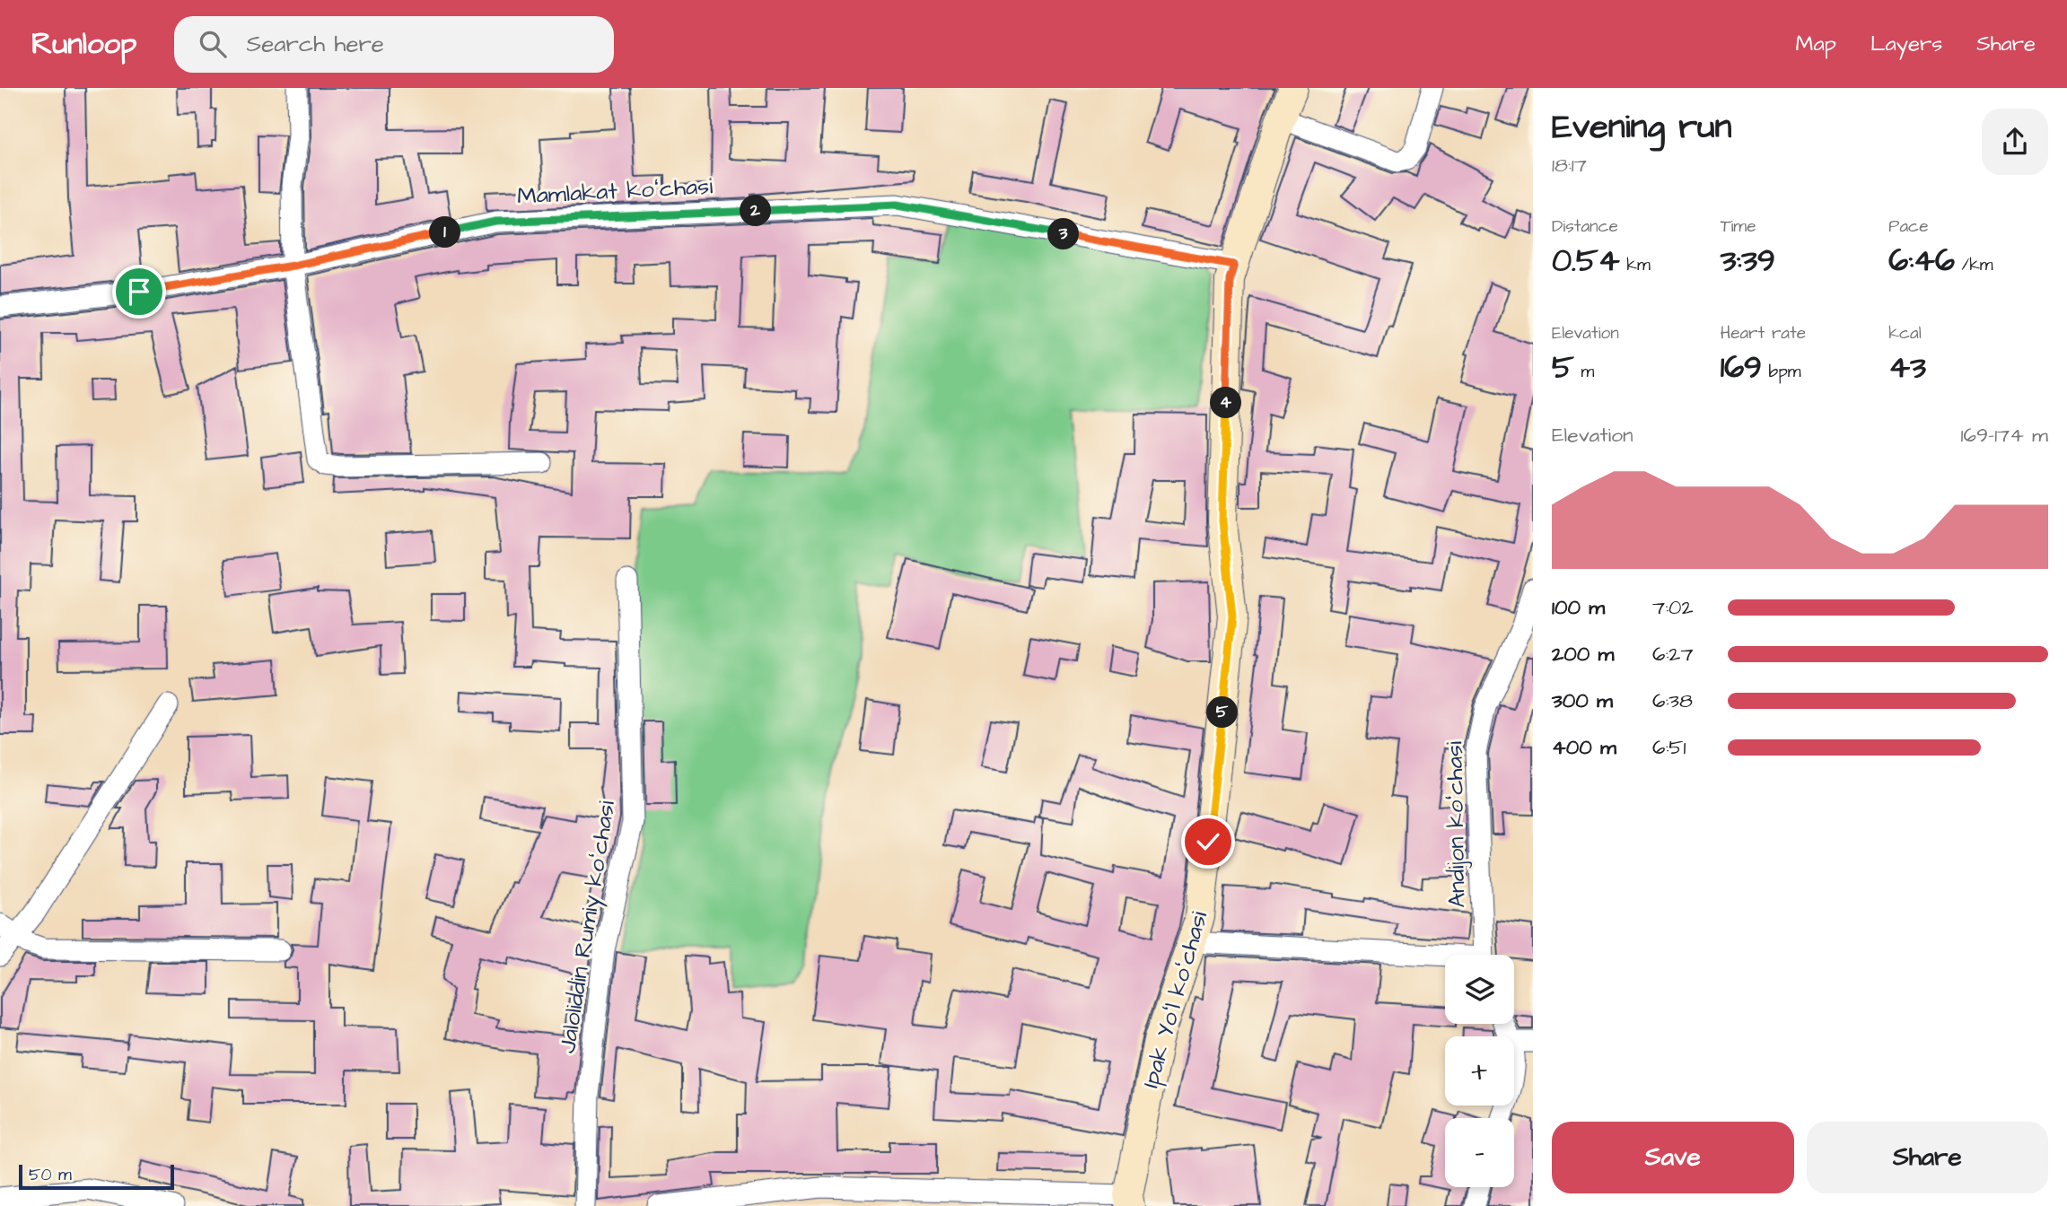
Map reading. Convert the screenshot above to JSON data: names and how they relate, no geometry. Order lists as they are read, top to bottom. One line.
{"streets":{"street":["Mamlakat koʻchasi","Andijon koʻchasi","Jaloliddin Rumiy koʻchasi","Ipak Yoʻl koʻchasi"]},"crossings":[["Mamlakat koʻchasi","Ipak Yoʻl koʻchasi"],["Andijon koʻchasi","Ipak Yoʻl koʻchasi"]],"scale_bar":"50 m","page":{"header":"Runloop","search":"Search here","nav":["Map","Layers","Share"],"heading":["Evening run","18:17"],"pins":["2","1","3","4","5"],"stats":[["Distance","0.54 km"],["Time","3:39"],["Pace","6:46 /km"],["Elevation","5 m"],["Heart rate","169 bpm"],["kcal","43"]],"chart":["Elevation","169–174 m"],"list":[{"name":"100 m","note":"7:02"},{"name":"200 m","note":"6:27"},{"name":"300 m","note":"6:38"},{"name":"400 m","note":"6:51"}],"map_buttons":["+","−"],"buttons":["Save","Share"],"scale":"50 m"}}
